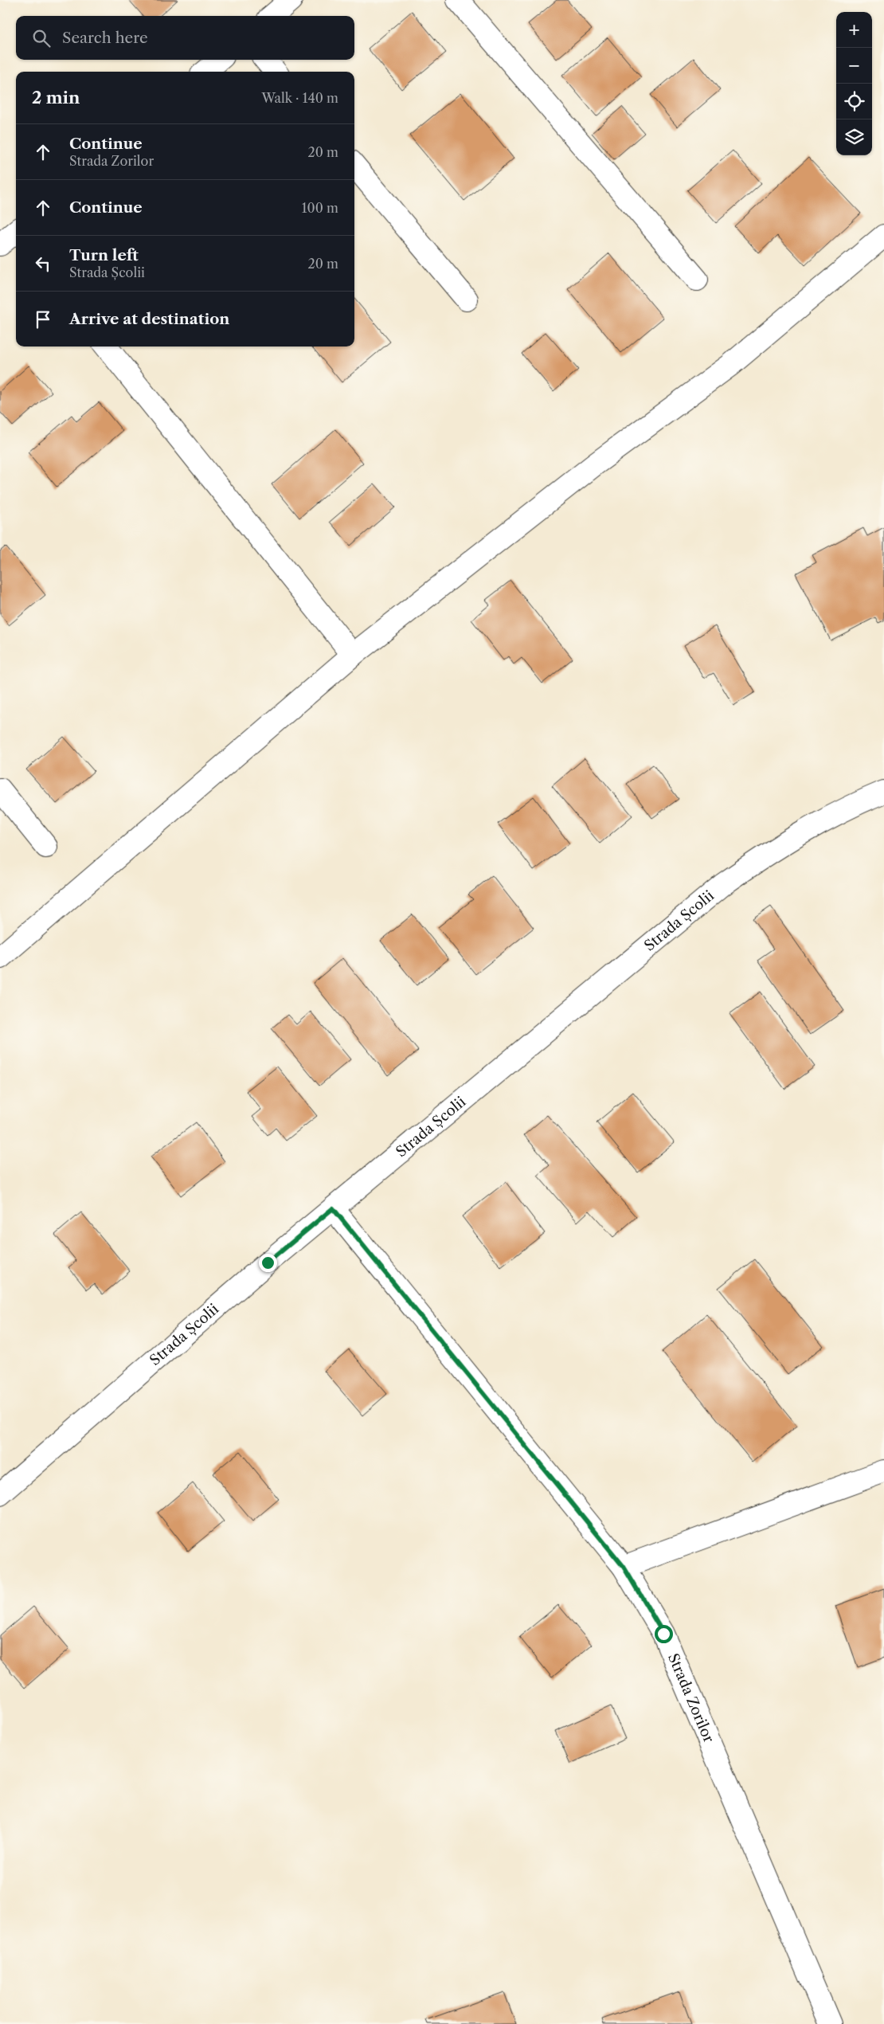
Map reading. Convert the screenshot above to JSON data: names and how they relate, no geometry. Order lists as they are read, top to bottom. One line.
{"streets":{"street":["Strada Școlii","Strada Zorilor"]},"crossings":[["Strada Școlii","Strada Zorilor"]],"page":{"map_buttons":["+","−"],"search":"Search here","heading":["2 min","Walk · 140 m"],"list":[["Continue","Strada Zorilor","20 m"],["Continue","100 m"],["Turn left","Strada Școlii","20 m"],"Arrive at destination"]}}
